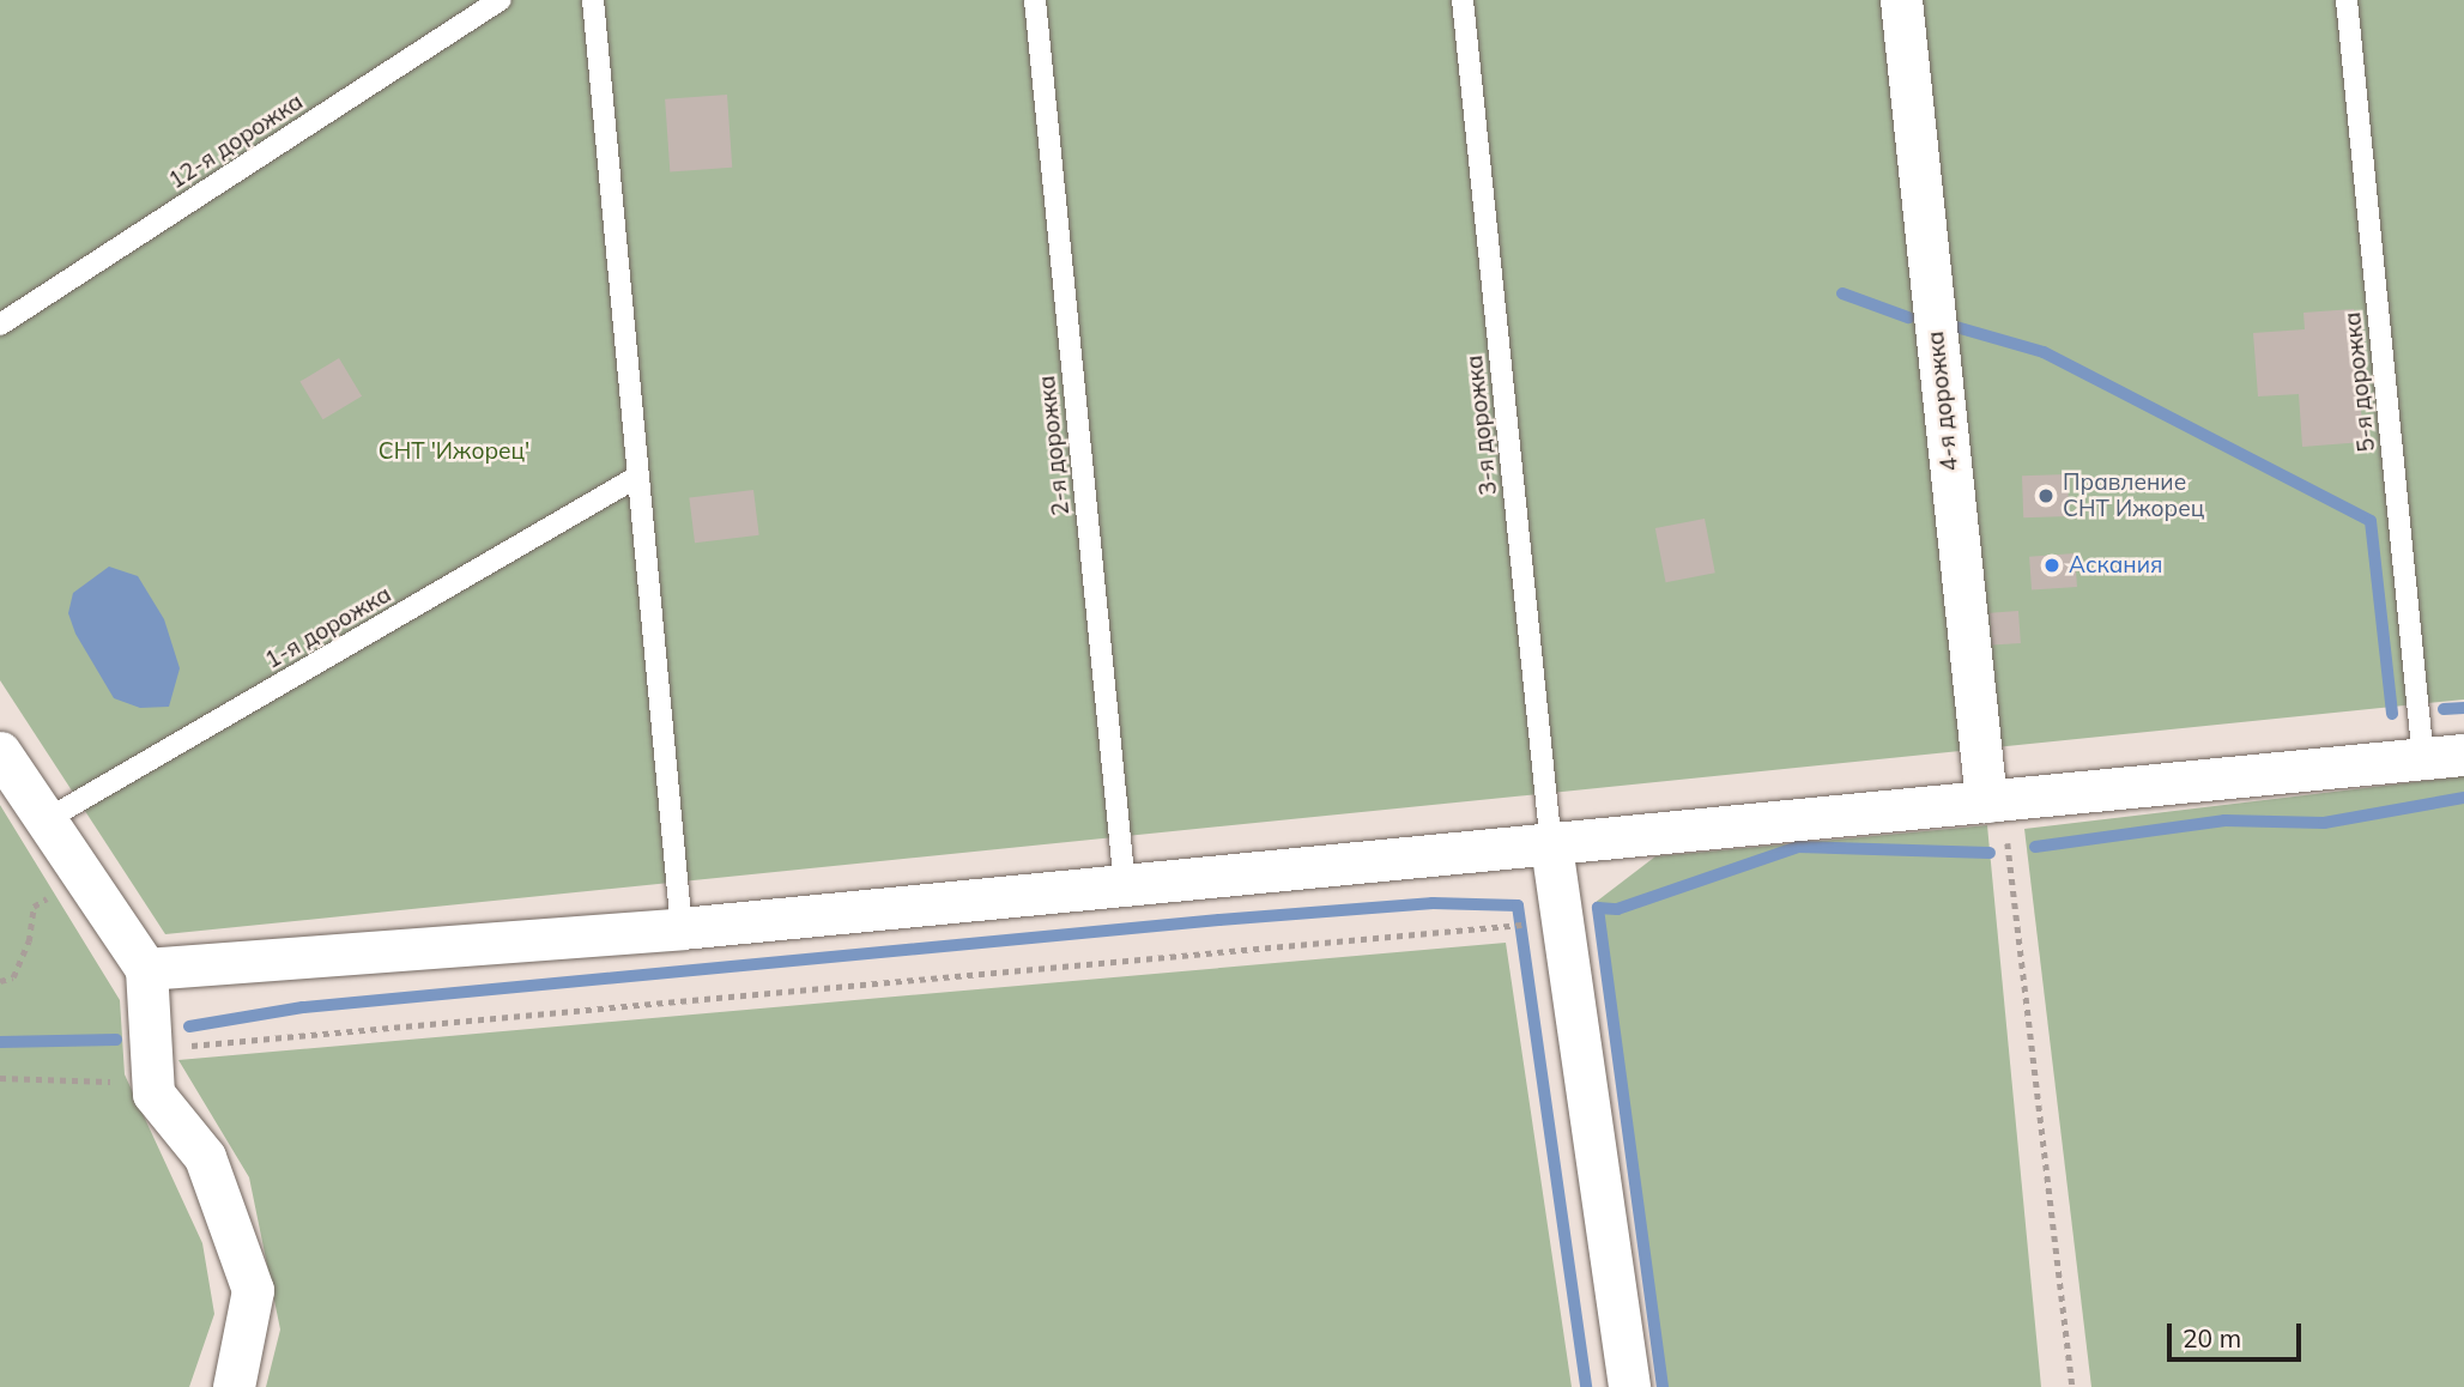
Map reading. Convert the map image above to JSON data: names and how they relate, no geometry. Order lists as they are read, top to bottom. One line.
{"streets":{"street":["4-я дорожка"],"lane":["12-я дорожка","5-я дорожка","3-я дорожка","2-я дорожка","1-я дорожка"]},"parks":["СНТ 'Ижорец'"],"places":["Правление СНТ Ижорец","Аскания"],"scale_bar":"20 m"}
